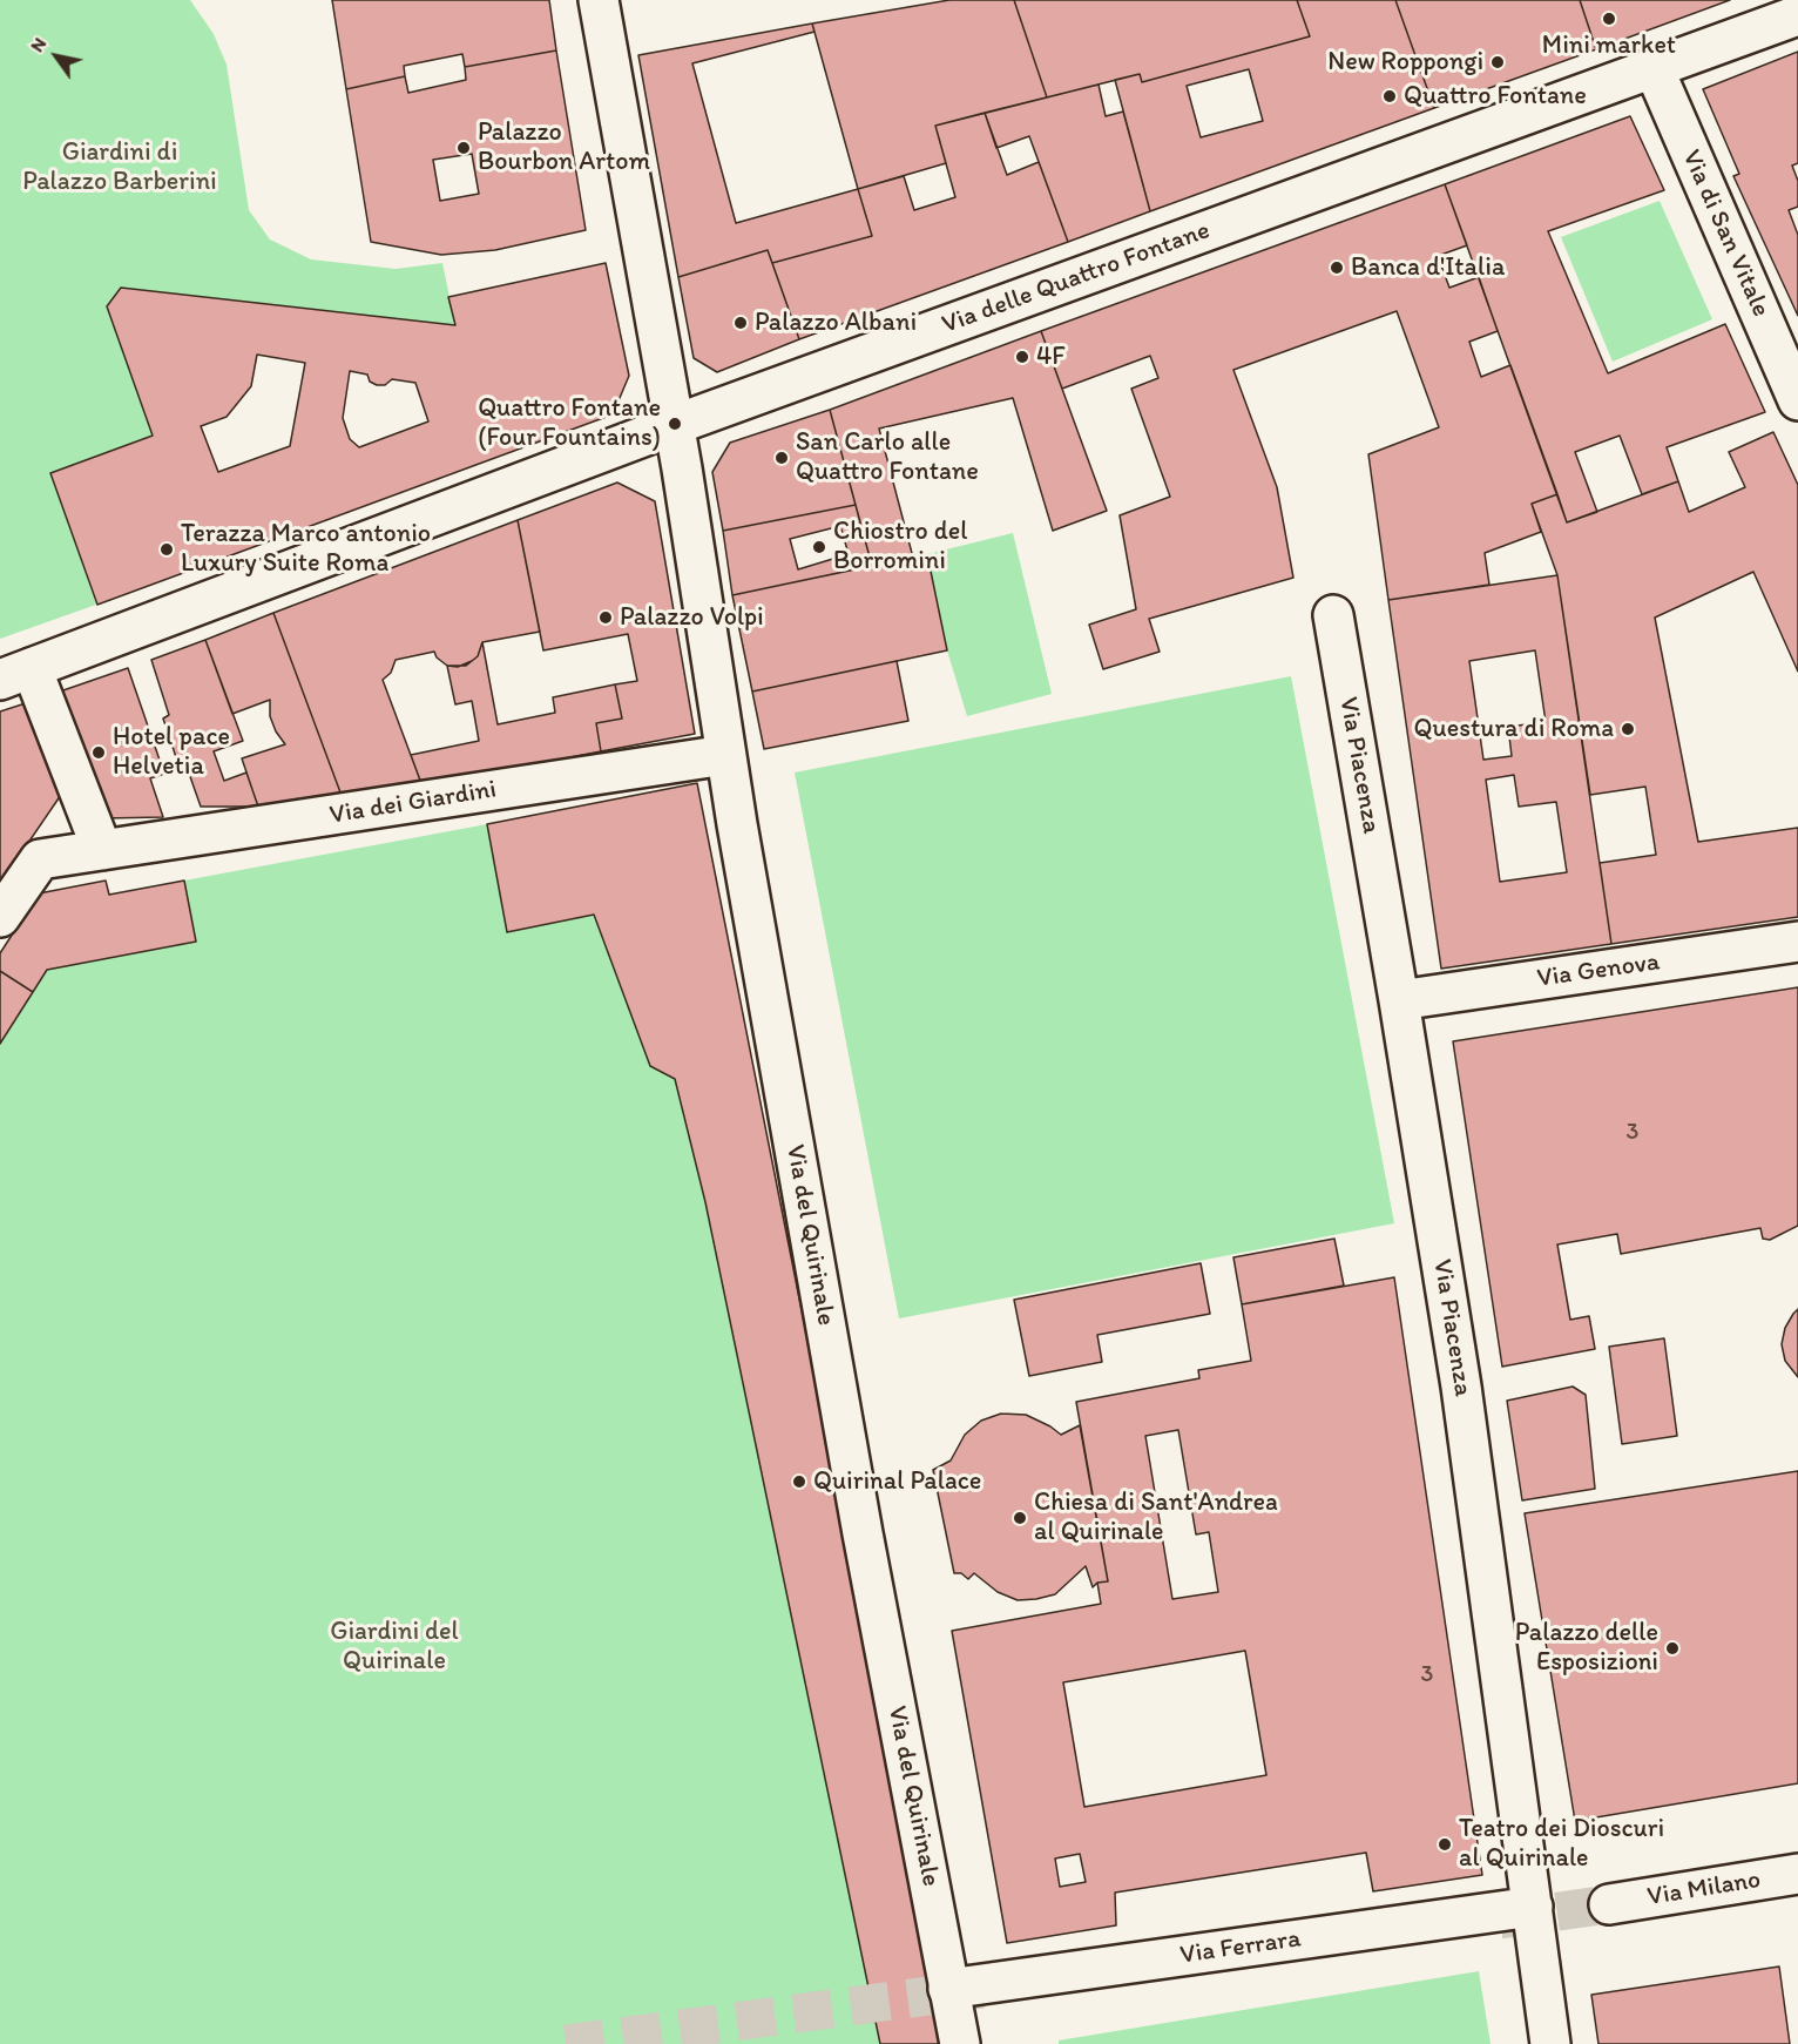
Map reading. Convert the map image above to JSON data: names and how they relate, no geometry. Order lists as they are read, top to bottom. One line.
{"streets":{"street":["Via di San Vitale","Via delle Quattro Fontane","Via Piacenza","Via dei Giardini","Via Genova","Via del Quirinale","Via Milano","Via Ferrara"]},"crossings":[["Via di San Vitale","Via delle Quattro Fontane"],["Via delle Quattro Fontane","Via del Quirinale"],["Via Piacenza","Via Genova"],["Via Piacenza","Via Ferrara"],["Via dei Giardini","Via del Quirinale"],["Via del Quirinale","Via Ferrara"]],"parks":["Giardini di Palazzo Barberini","Giardini del Quirinale"],"places":["Mini market","New Roppongi","Quattro Fontane","Palazzo Bourbon Artom","Banca d'Italia","Palazzo Albani","4F","Quattro Fontane (Four Fountains)","San Carlo alle Quattro Fontane","Chiostro del Borromini","Terazza Marco antonio Luxury Suite Roma","Palazzo Volpi","Questura di Roma","Hotel pace Helvetia","Quirinal Palace","Chiesa di Sant'Andrea al Quirinale","Palazzo delle Esposizioni","Teatro dei Dioscuri al Quirinale"],"house_numbers":["3","3"],"north":"top left"}
